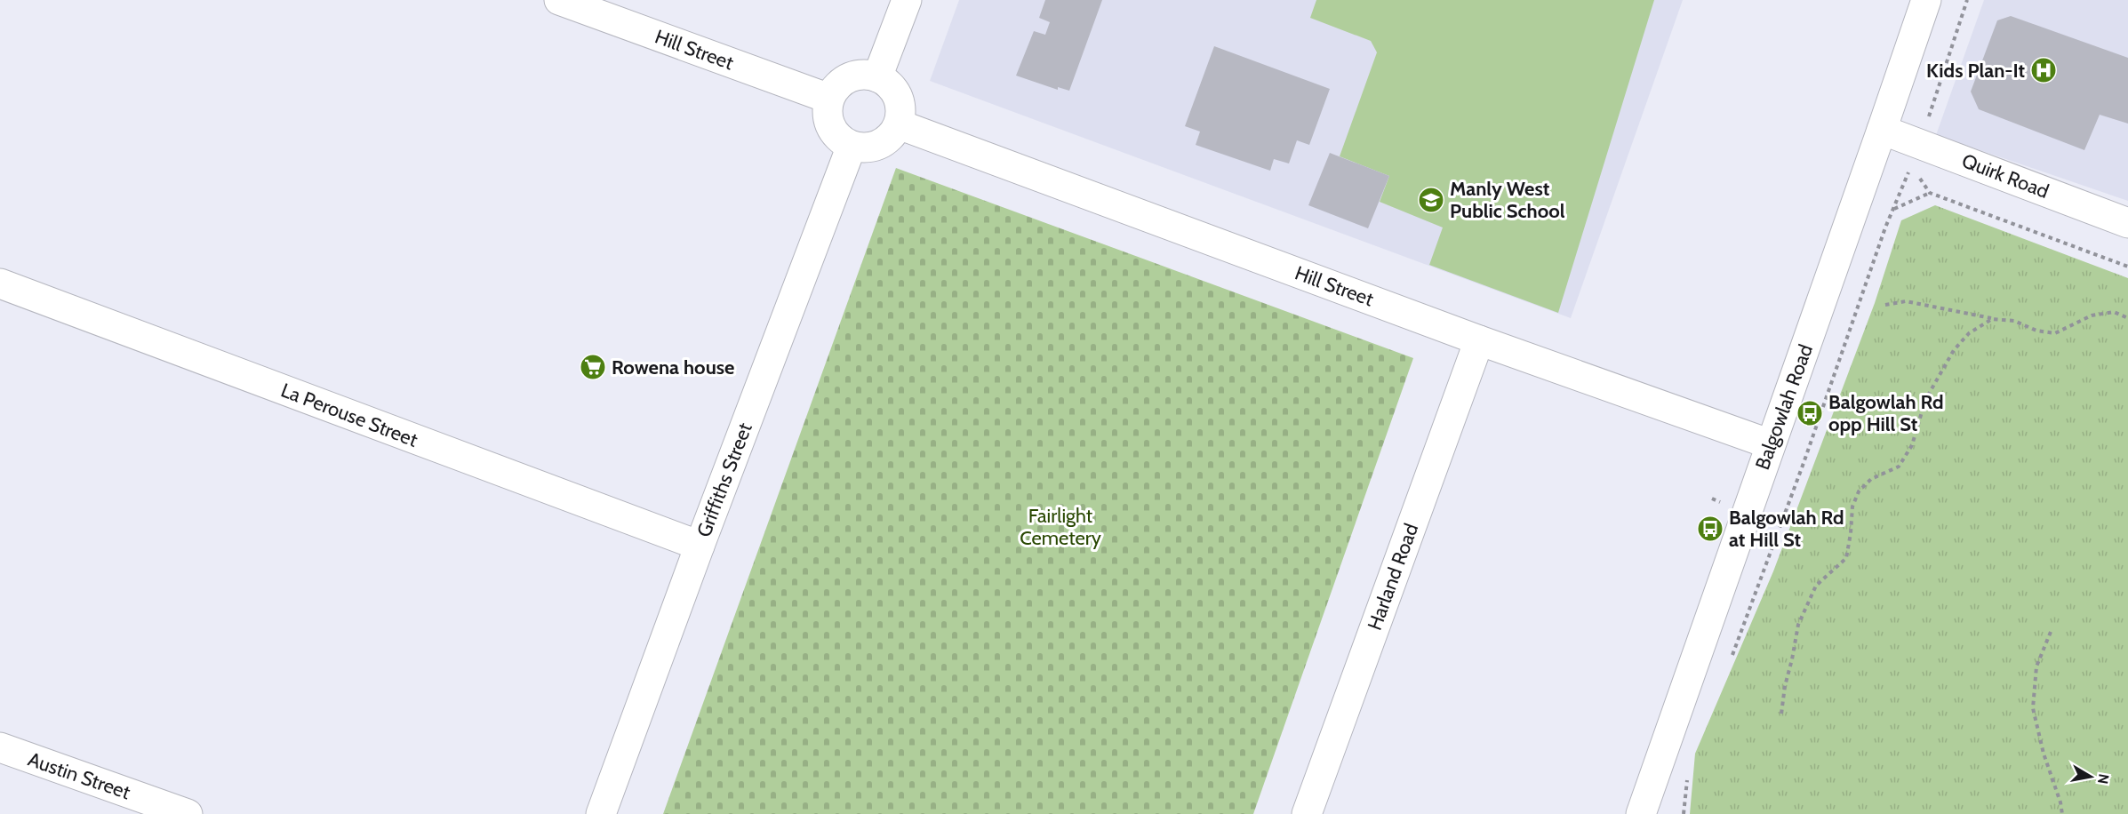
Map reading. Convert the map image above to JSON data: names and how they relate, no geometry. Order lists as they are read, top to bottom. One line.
{"streets":{"street":["Hill Street","Quirk Road","Balgowlah Road","La Perouse Street","Griffiths Street","Harland Road","Austin Street"]},"crossings":[["Hill Street","Balgowlah Road"],["Hill Street","Griffiths Street"],["Hill Street","Harland Road"],["Quirk Road","Balgowlah Road"],["La Perouse Street","Griffiths Street"]],"parks":["Fairlight Cemetery"],"places":{"hospital":["Kids Plan-It"],"school or university":["Manly West Public School"],"supermarket":["Rowena house"],"bus stop":["Balgowlah Rd opp Hill St","Balgowlah Rd at Hill St"]},"north":"right"}
